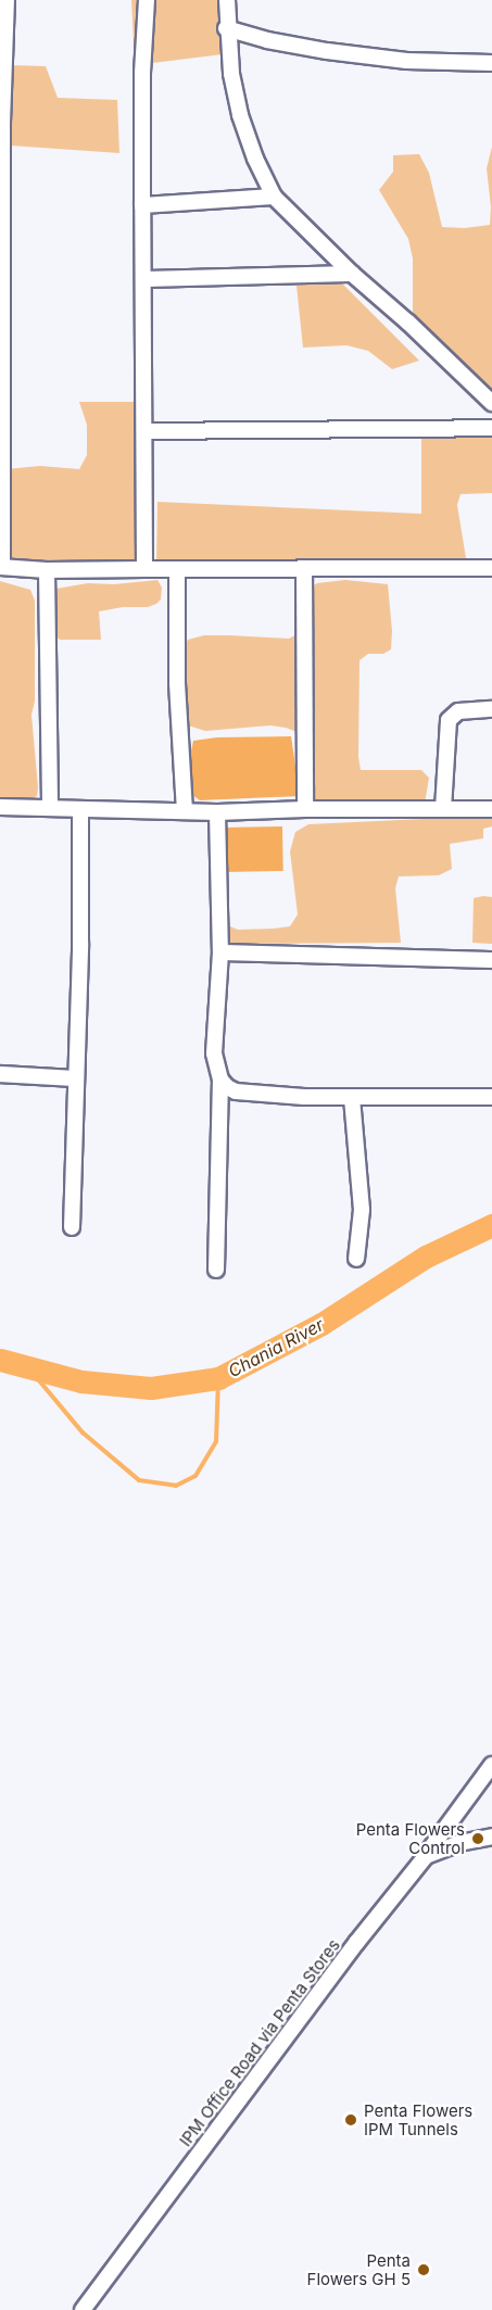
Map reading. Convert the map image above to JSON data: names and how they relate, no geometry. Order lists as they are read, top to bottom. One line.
{"streets":{"street":["IPM Office Road via Penta Stores"]},"water":["Chania River"],"places":["Penta Flowers Control","Penta Flowers IPM Tunnels","Penta Flowers GH 5"]}
